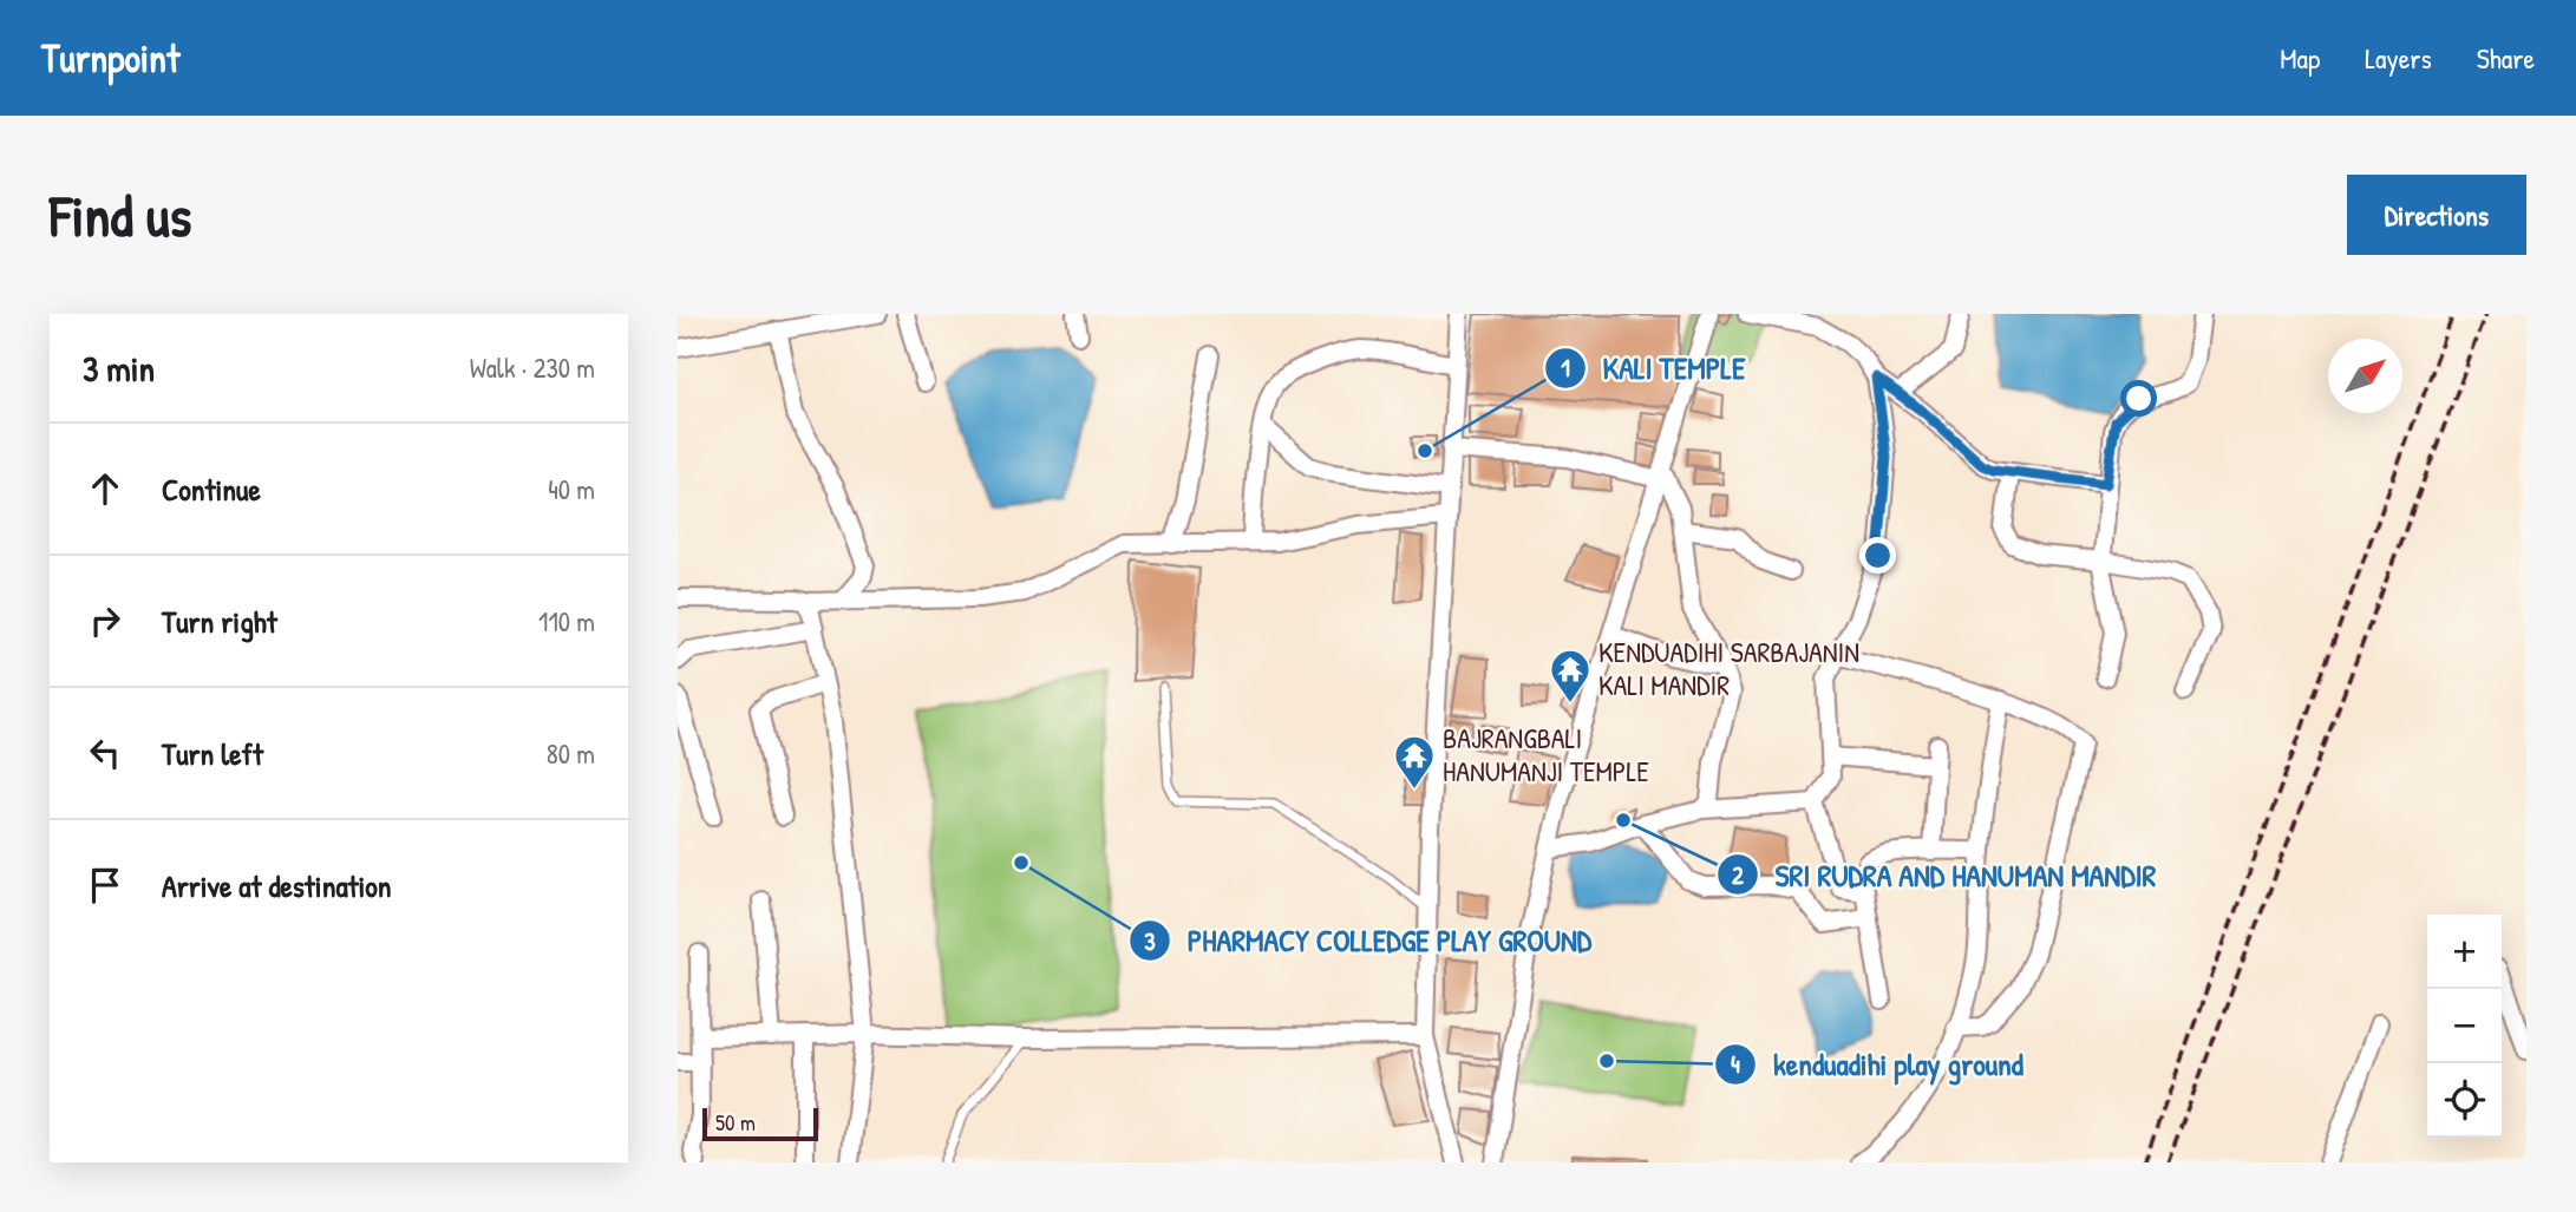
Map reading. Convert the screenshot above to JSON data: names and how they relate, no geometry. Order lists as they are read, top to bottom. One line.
{"places":{"other":["KALI TEMPLE","SRI RUDRA AND HANUMAN MANDIR","PHARMACY COLLEDGE PLAY GROUND","kenduadihi play ground"],"temple":["KENDUADIHI SARBAJANIN KALI MANDIR","BAJRANGBALI HANUMANJI TEMPLE"]},"scale_bar":"50 m","north":"top right","page":{"header":"Turnpoint","nav":["Map","Layers","Share"],"buttons":"Directions","title":"Find us","heading":["3 min","Walk · 230 m"],"list":[["Continue","40 m"],["Turn right","110 m"],["Turn left","80 m"],"Arrive at destination"],"map_buttons":["+","−"],"scale":"50 m"}}
